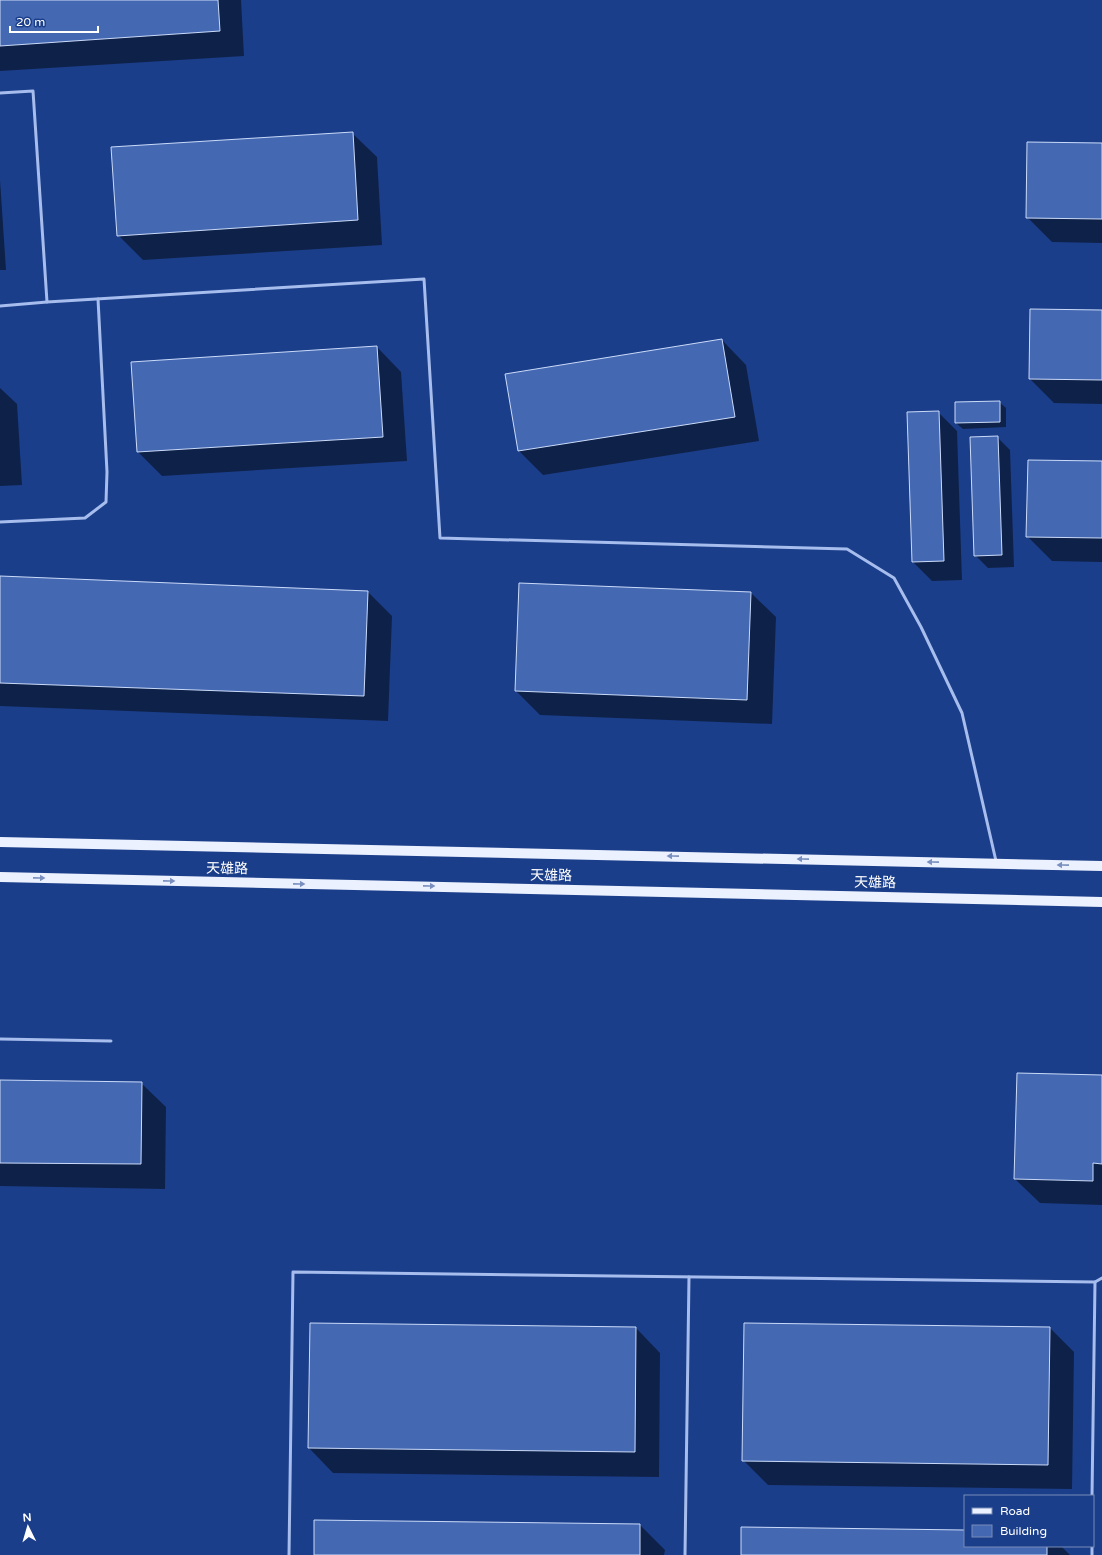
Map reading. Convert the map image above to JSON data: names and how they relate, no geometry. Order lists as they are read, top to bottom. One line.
{"streets":{"main road":["天雄路"]},"legend":["Road","Building"],"scale_bar":"20 m","north":"top"}
